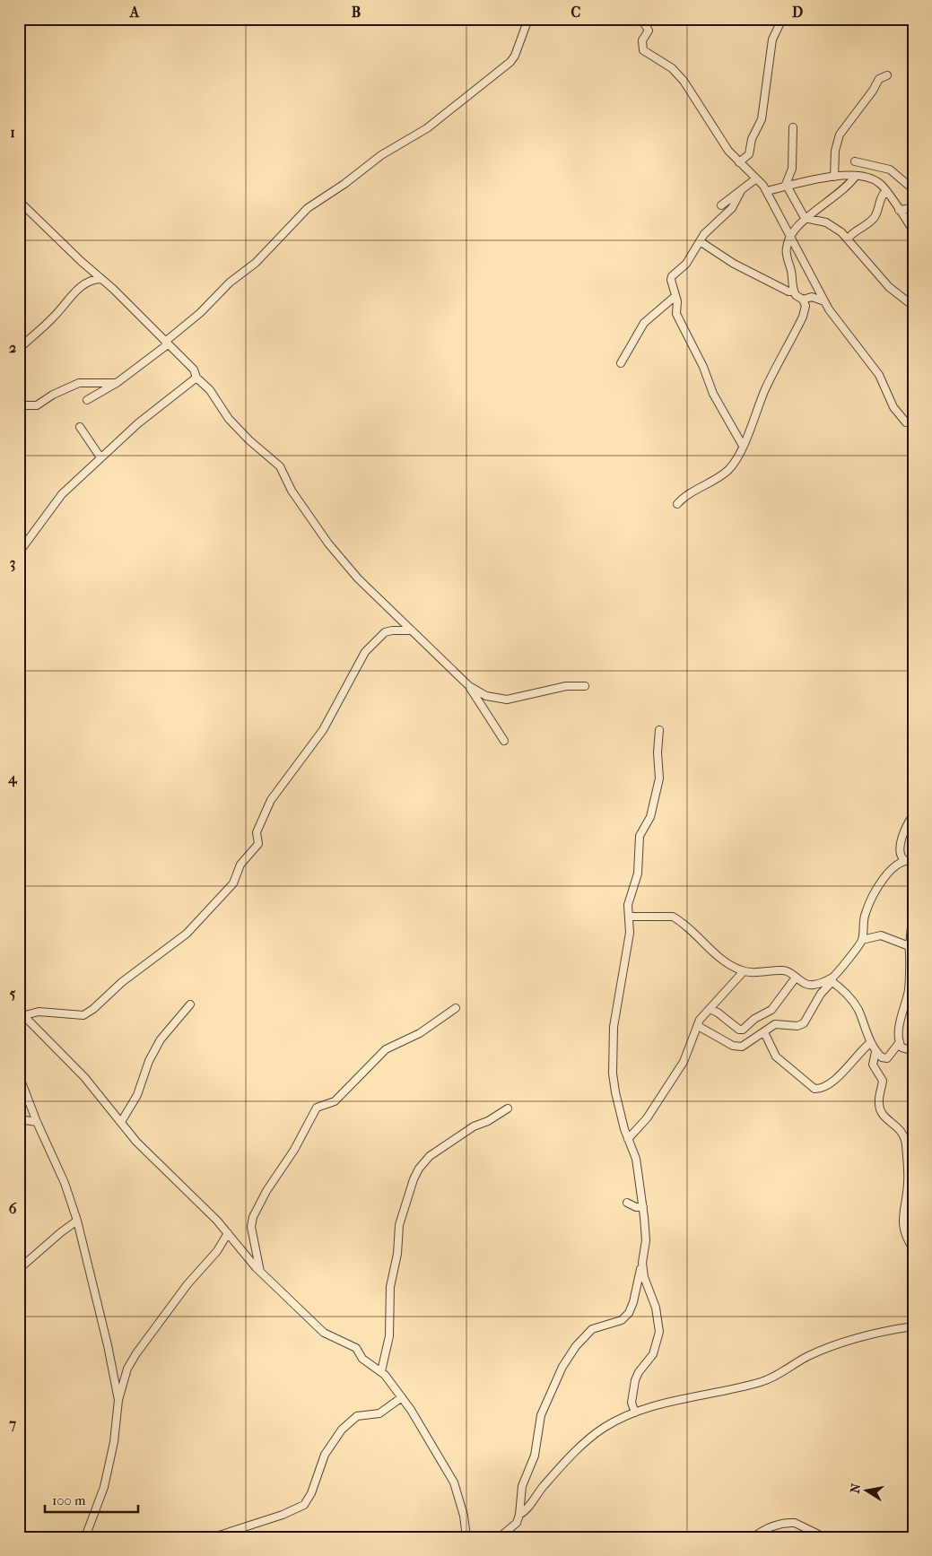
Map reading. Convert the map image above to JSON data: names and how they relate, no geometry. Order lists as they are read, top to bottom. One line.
{"scale_bar":"100 m","north":"left","grid":{"columns":["A","B","C","D"],"rows":["1","2","3","4","5","6","7"]}}
